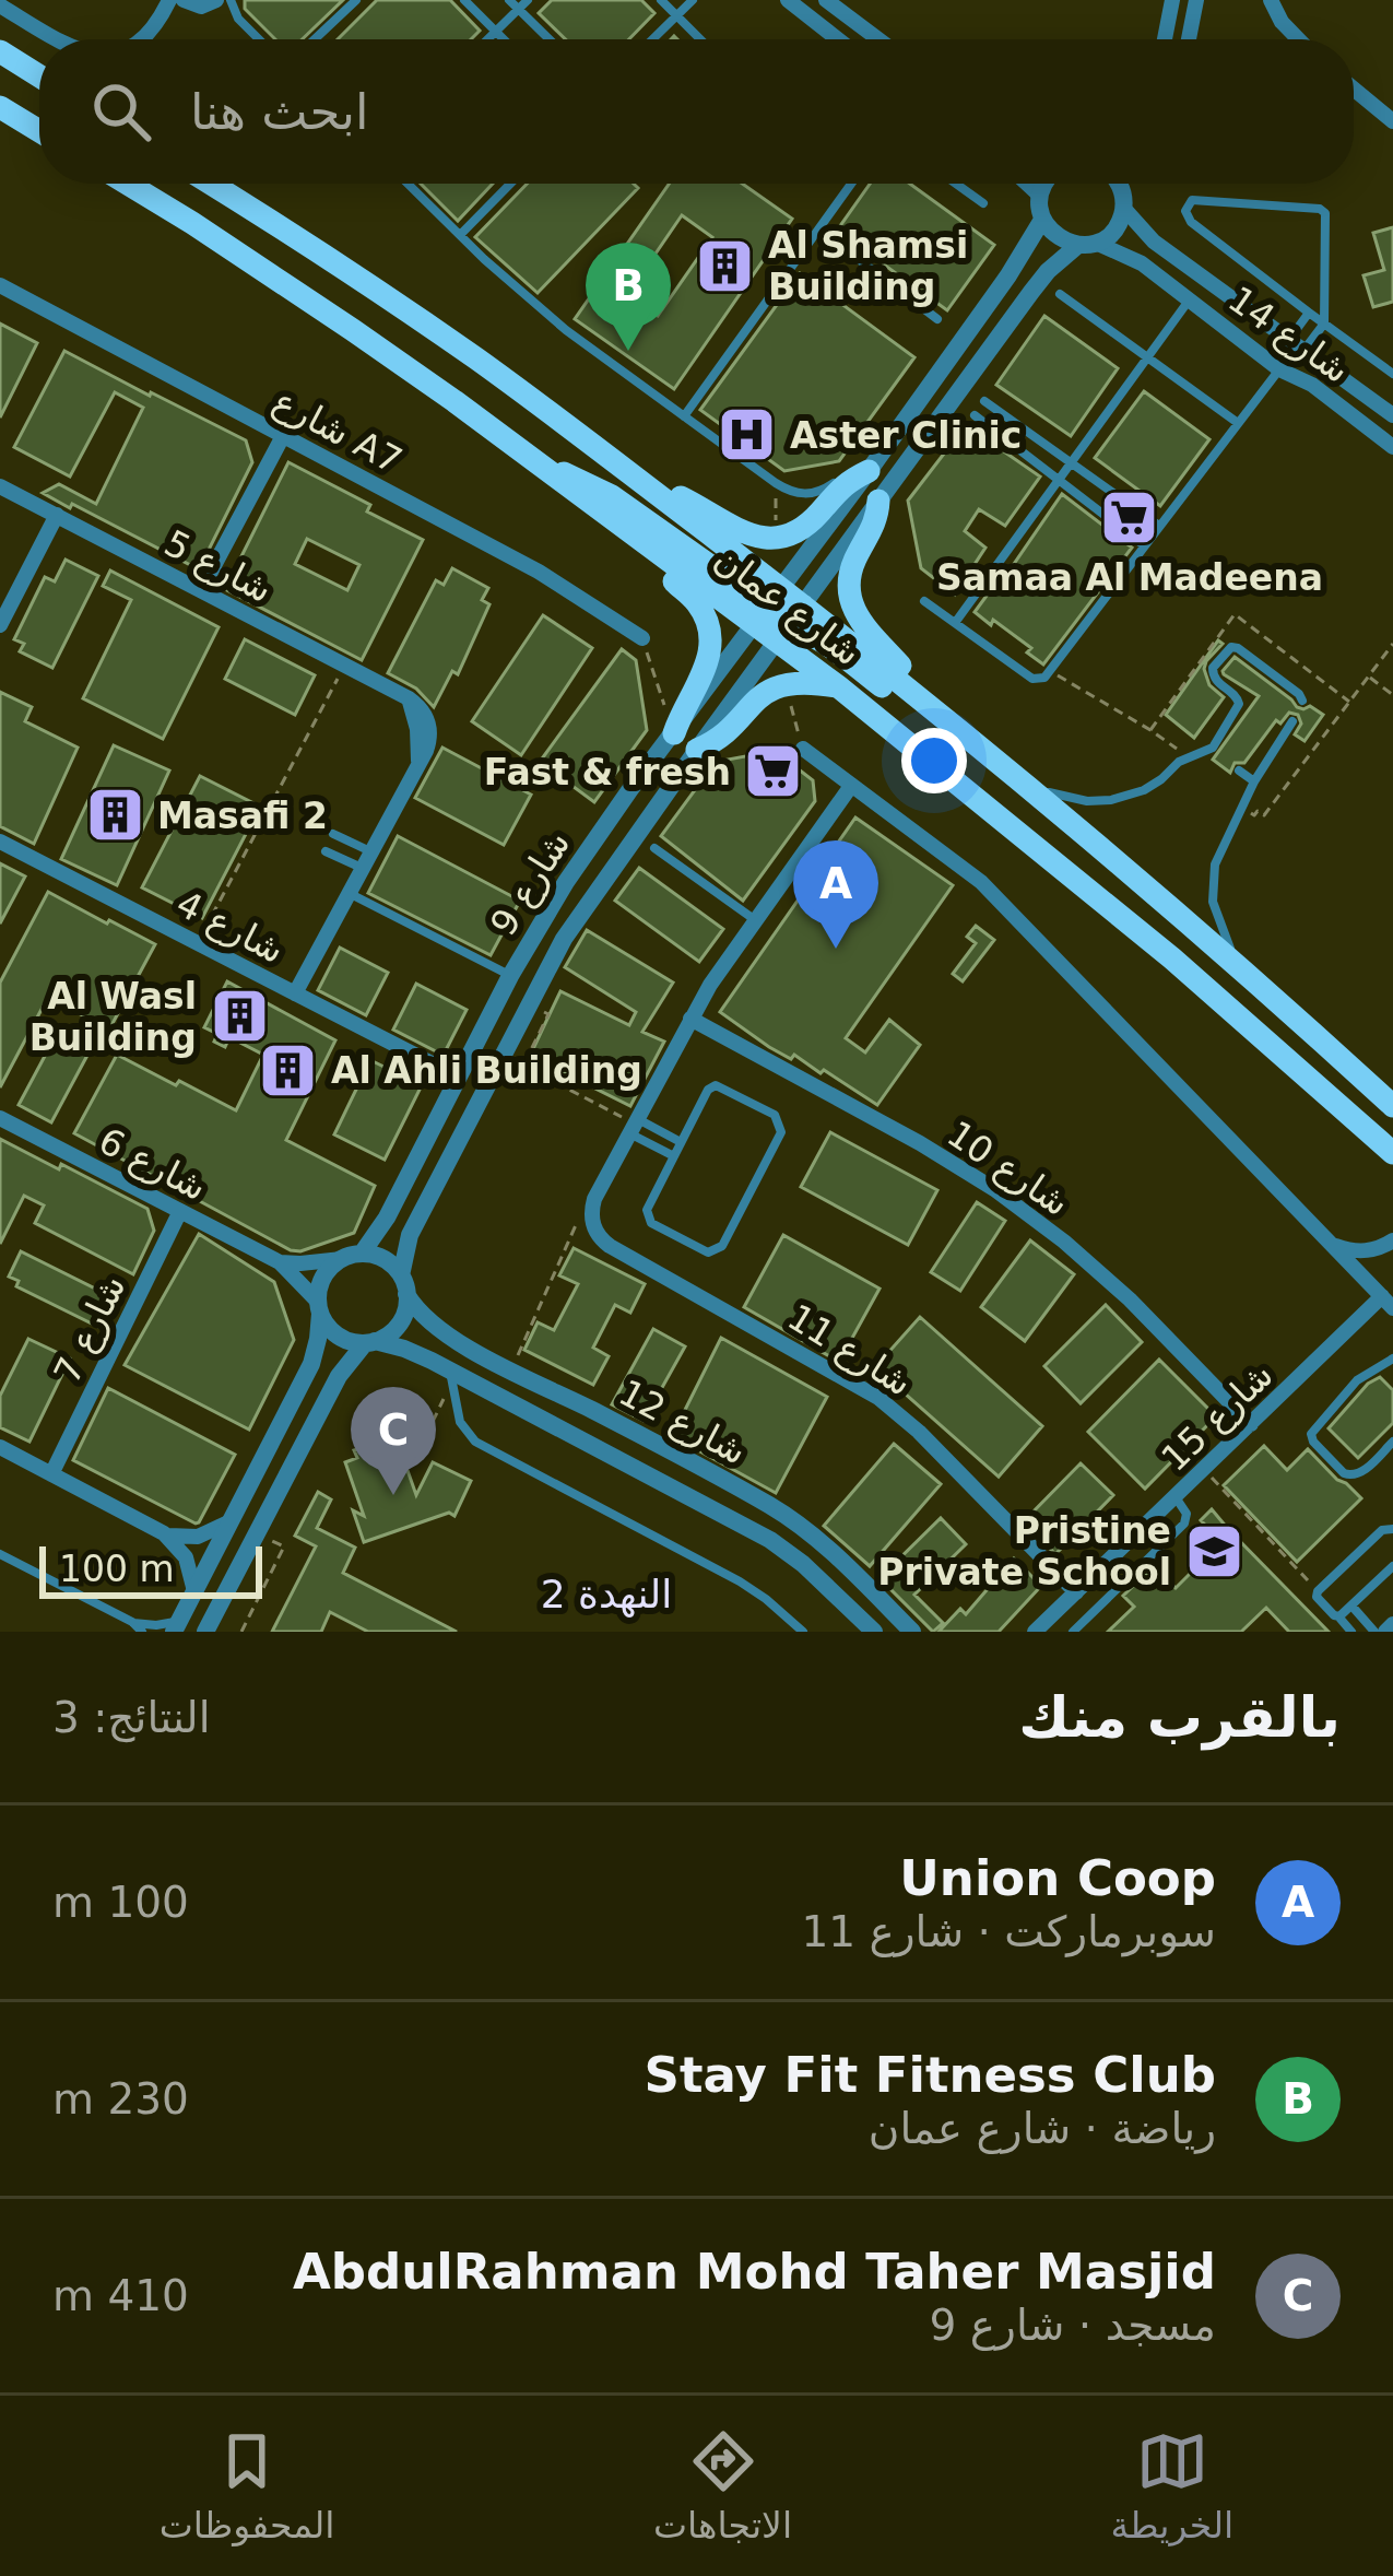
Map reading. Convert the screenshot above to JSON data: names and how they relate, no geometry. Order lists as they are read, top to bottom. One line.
{"streets":{"main road":["شارع عمان"],"street":["شارع 14","شارع A7","شارع 5","شارع 9","شارع 4","شارع 6","شارع 10","شارع 7","شارع 11","شارع 15","شارع 12"]},"crossings":[["شارع 14","شارع 9"],["شارع 5","شارع 4"],["شارع عمان","شارع 9"],["شارع 9","شارع 6"],["شارع 9","شارع 12"],["شارع 6","شارع 7"],["شارع 6","شارع 12"],["شارع 10","شارع 15"],["شارع 11","شارع 15"]],"districts":["النهدة 2"],"places":{"building":["Al Shamsi Building","Masafi 2","Al Wasl Building","Al Ahli Building"],"hospital":["Aster Clinic"],"supermarket":["Samaa Al Madeena","Fast & fresh"],"school or university":["Pristine Private School"]},"scale_bar":"100 m","page":{"search":"ابحث هنا","pins":["B","A","C"],"scale":"100 m","heading":["بالقرب منك","النتائج: 3"],"list":[{"mark":"A","name":"Union Coop","note":"سوبرماركت · شارع 11","value":"100 m"},{"mark":"B","name":"Stay Fit Fitness Club","note":"رياضة · شارع عمان","value":"230 m"},{"mark":"C","name":"AbdulRahman Mohd Taher Masjid","note":"مسجد · شارع 9","value":"410 m"}],"nav":["الخريطة","الاتجاهات","المحفوظات"]}}
